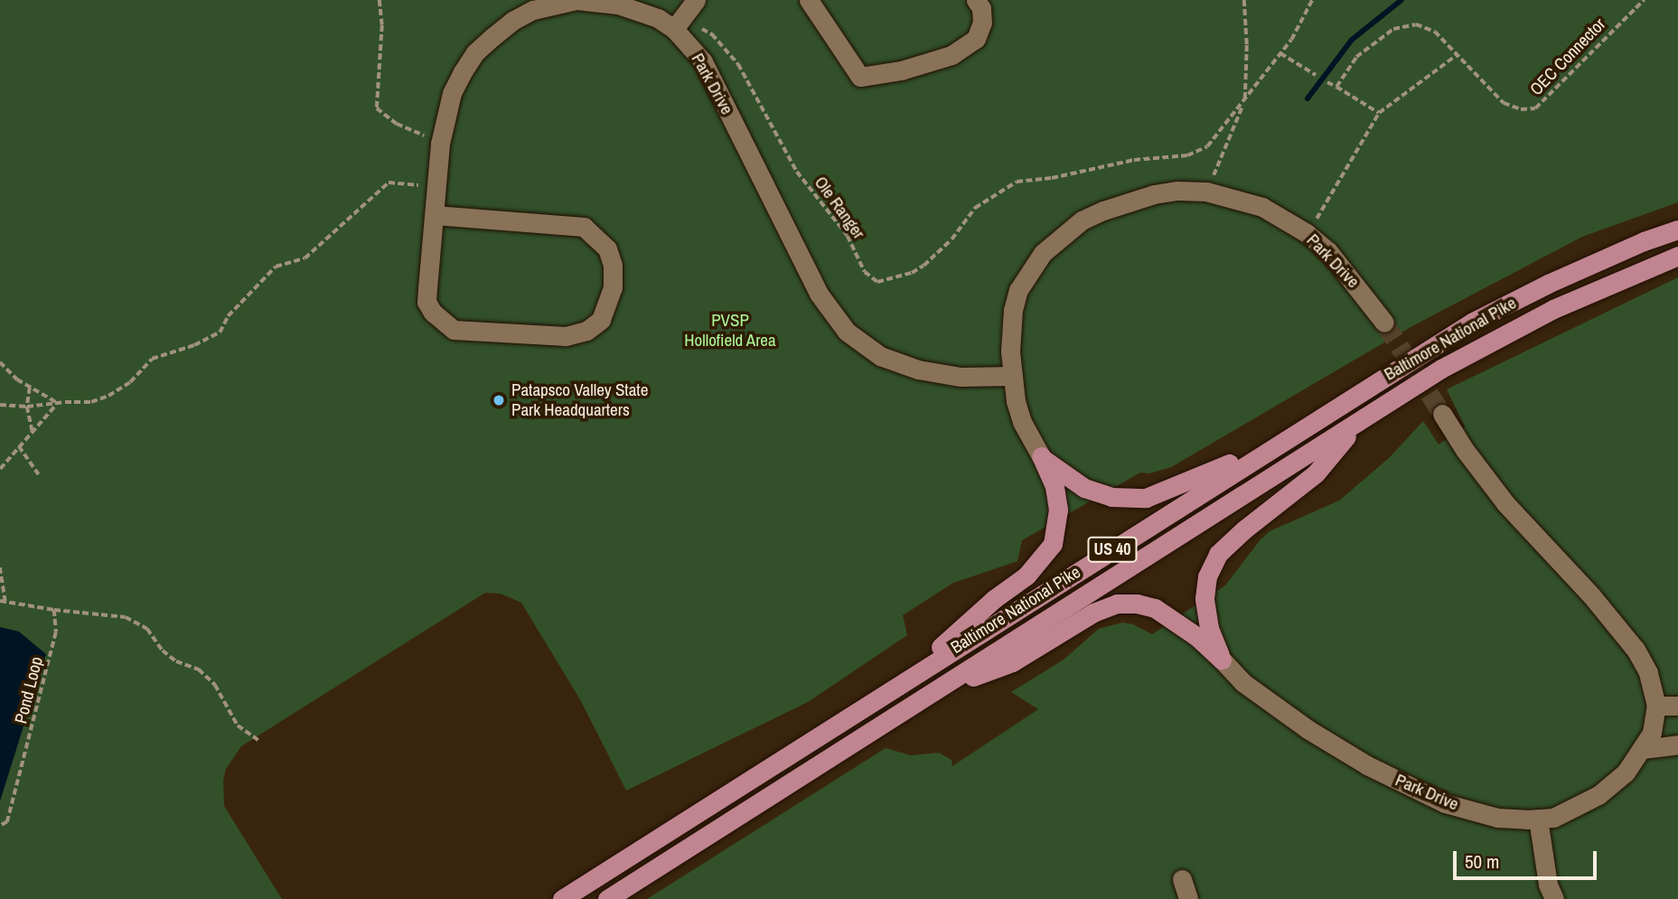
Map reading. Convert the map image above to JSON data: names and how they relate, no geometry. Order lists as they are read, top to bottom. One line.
{"streets":{"main road":["Baltimore National Pike","US 40"],"street":["Park Drive"],"path":["OEC Connector","Ole Ranger","Pond Loop"]},"crossings":[["Park Drive","Ole Ranger"]],"parks":["PVSP Hollofield Area"],"places":["Patapsco Valley State Park Headquarters"],"scale_bar":"50 m"}
